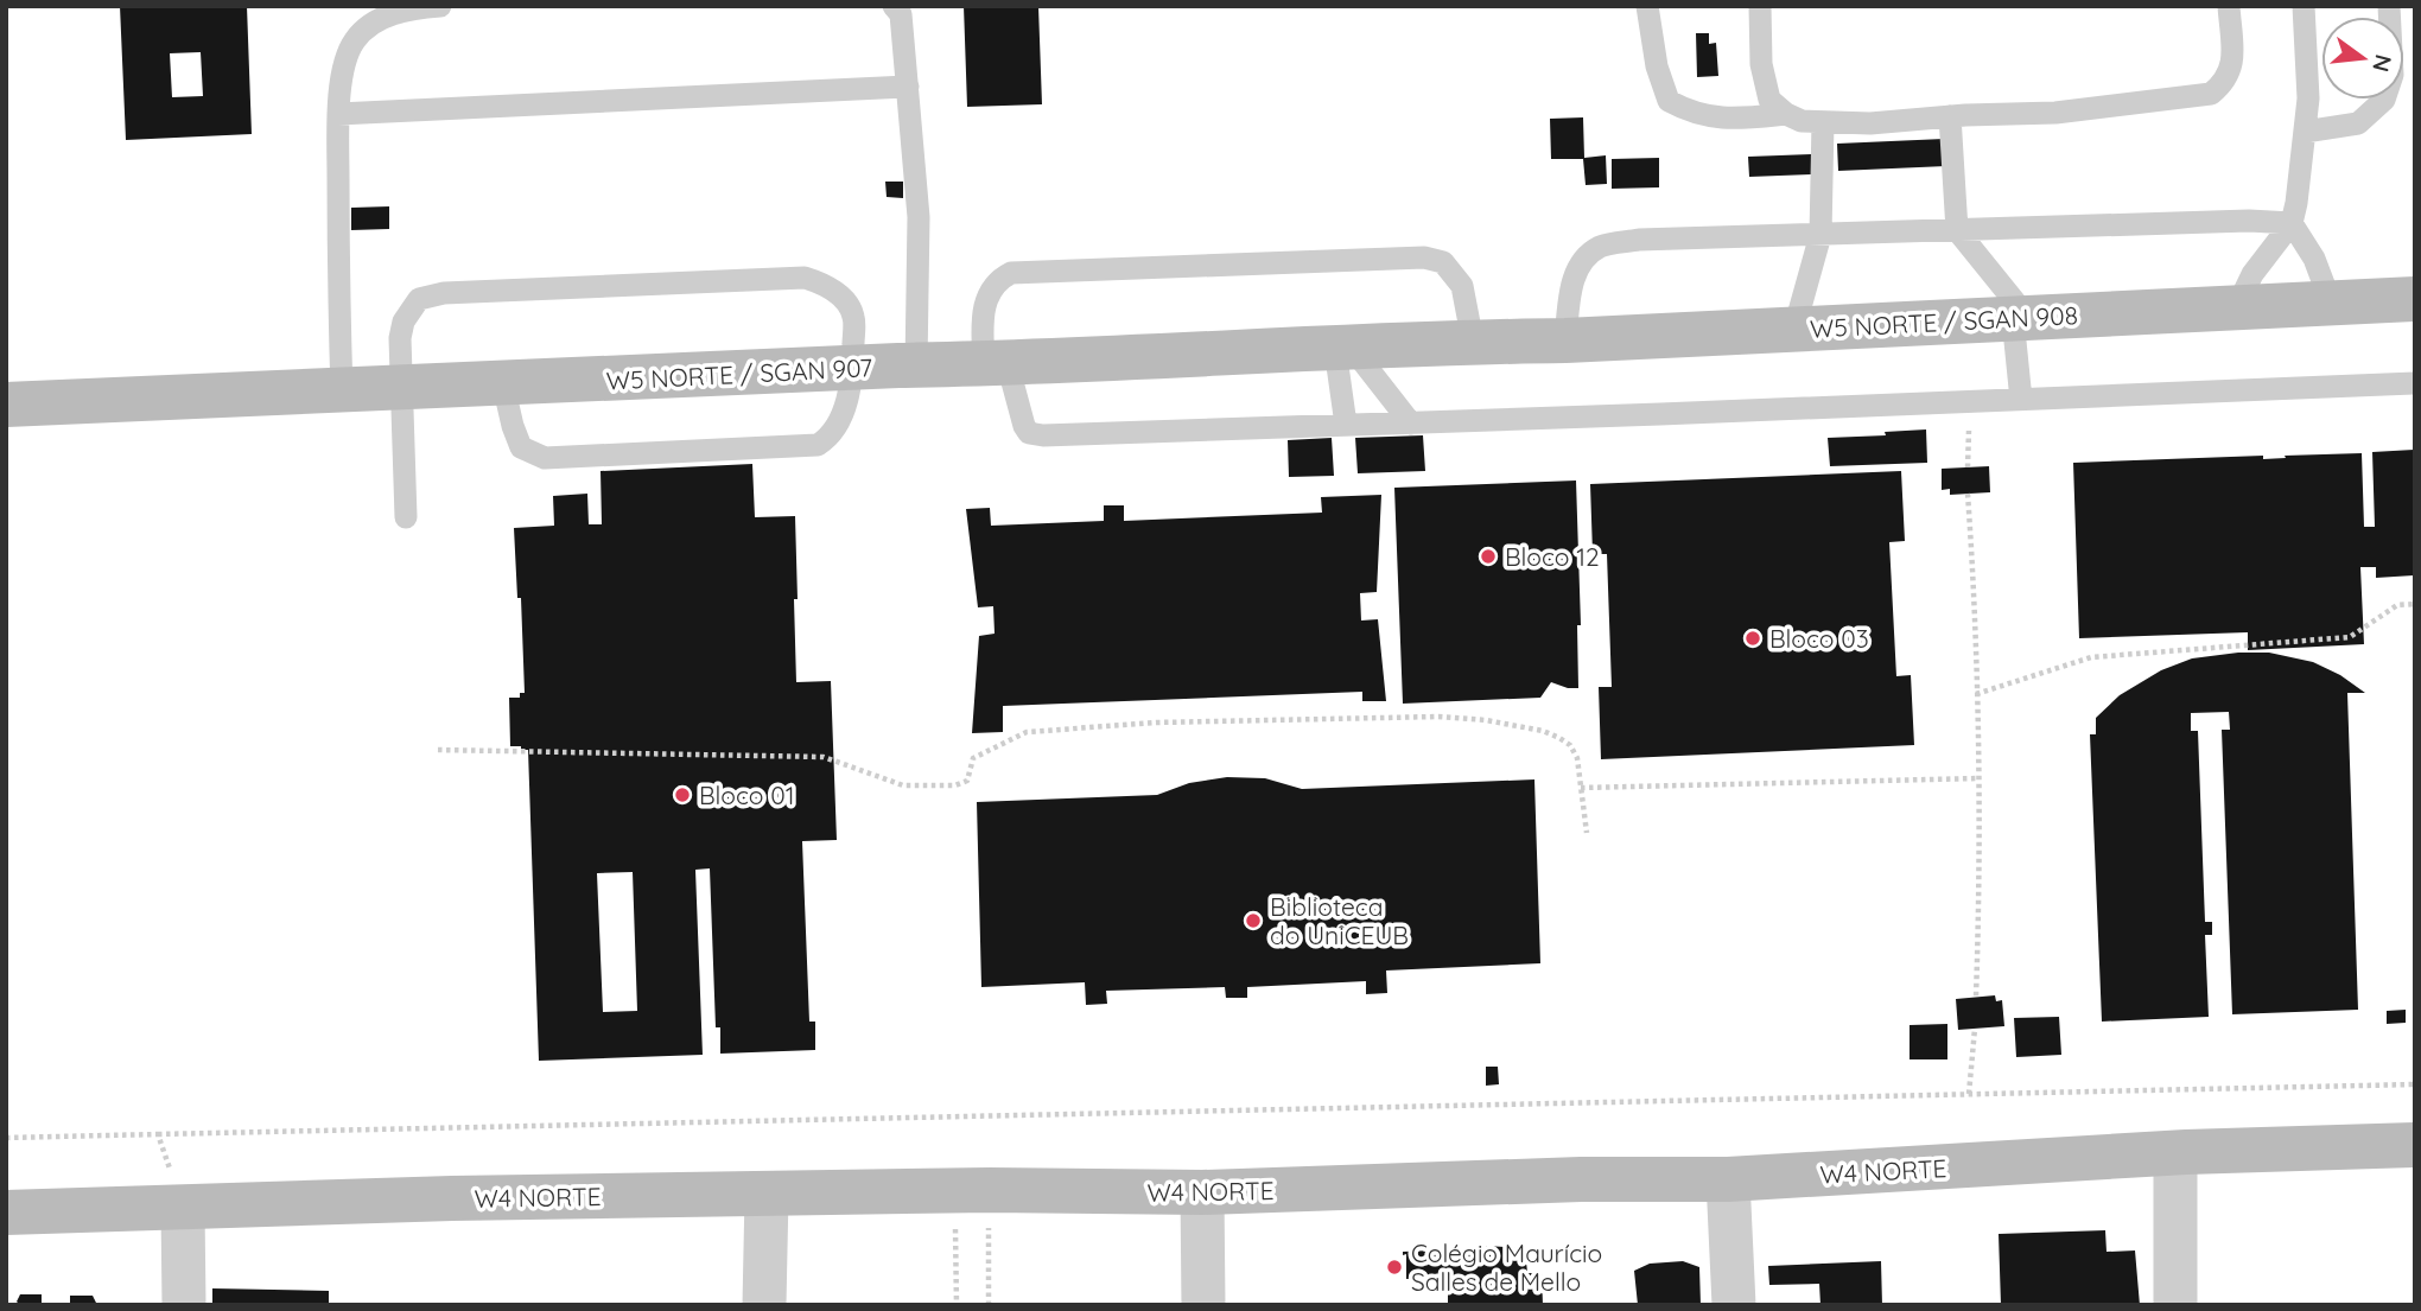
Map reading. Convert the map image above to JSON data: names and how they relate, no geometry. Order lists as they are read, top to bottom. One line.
{"streets":{"main road":["W5 NORTE / SGAN 908","W5 NORTE / SGAN 907","W4 NORTE"]},"crossings":[["W5 NORTE / SGAN 908","W5 NORTE / SGAN 907"]],"places":["Bloco 12","Bloco 03","Bloco 01","Biblioteca do UniCEUB","Colégio Maurício Salles de Mello"],"north":"right"}
